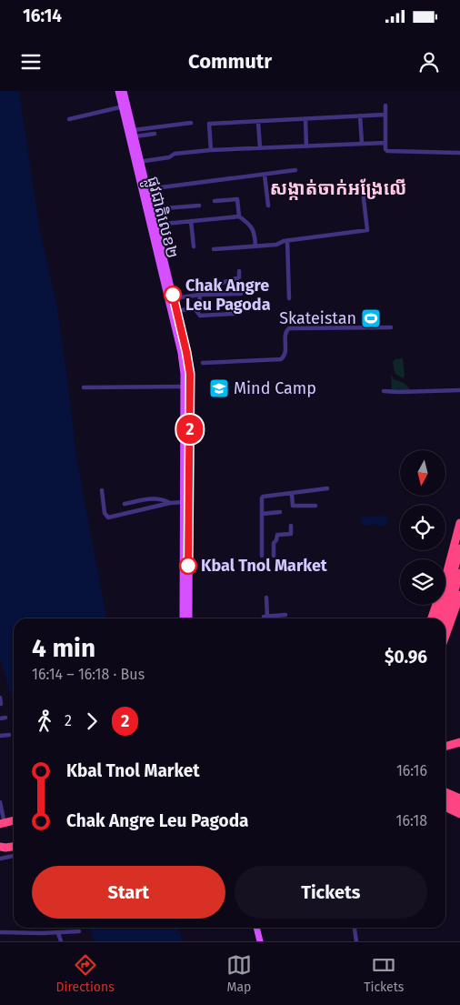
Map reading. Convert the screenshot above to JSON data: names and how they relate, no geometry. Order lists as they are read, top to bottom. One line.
{"streets":{"main road":["ផ្លូវជាតិលេខ២"]},"districts":["សង្កាត់ចាក់អង្រែលើ"],"places":{"other":["Chak Angre Leu Pagoda","Kbal Tnol Market"],"sports":["Skateistan"],"school or university":["Mind Camp"]},"lines":["bus line 2"],"north":"bottom","page":{"status":"16:14","header":"Commutr","on_map":"2","heading":["4 min","16:14 – 16:18 · Bus","$0.96"],"legs":["2","2"],"list":[{"name":"Kbal Tnol Market","value":"16:16"},{"name":"Chak Angre Leu Pagoda","value":"16:18"}],"buttons":["Start","Tickets"],"tabs":["Directions","Map","Tickets"]}}
